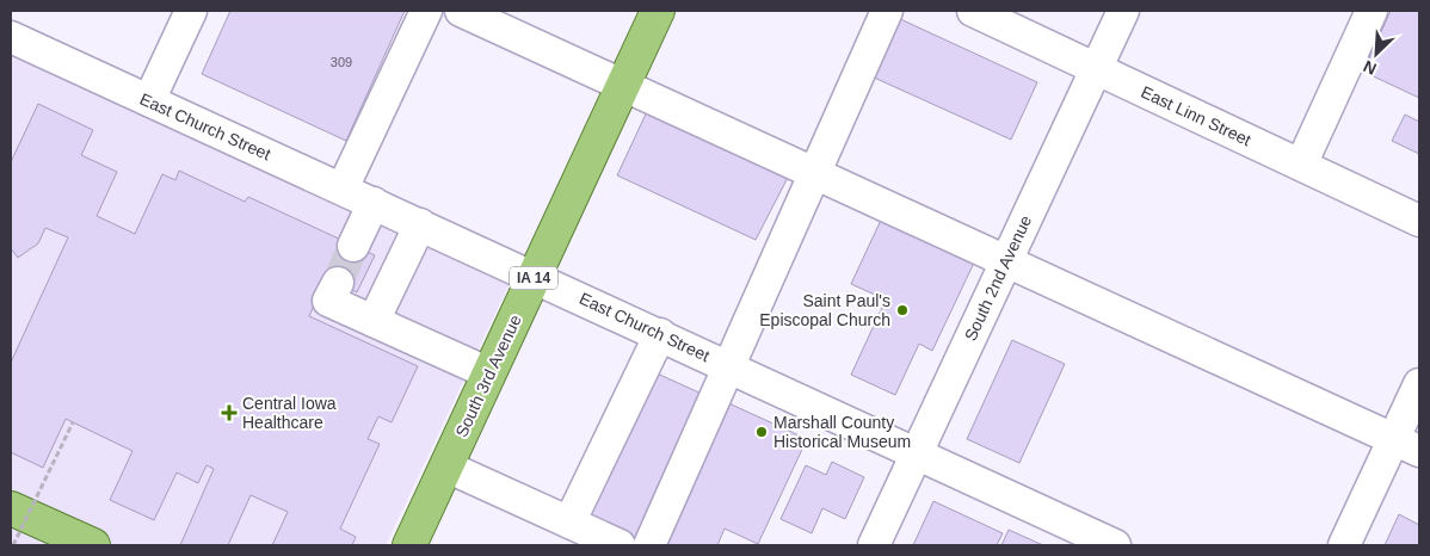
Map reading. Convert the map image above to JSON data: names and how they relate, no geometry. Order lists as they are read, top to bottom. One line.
{"streets":{"main road":["IA 14","South 3rd Avenue"],"street":["East Linn Street","East Church Street","South 2nd Avenue"]},"crossings":[["East Linn Street","South 2nd Avenue"],["East Church Street","South 2nd Avenue"],["East Church Street","South 3rd Avenue"]],"places":{"other":["Saint Paul's Episcopal Church","Marshall County Historical Museum"],"health":["Central Iowa Healthcare"]},"house_numbers":["309"],"north":"bottom left"}
